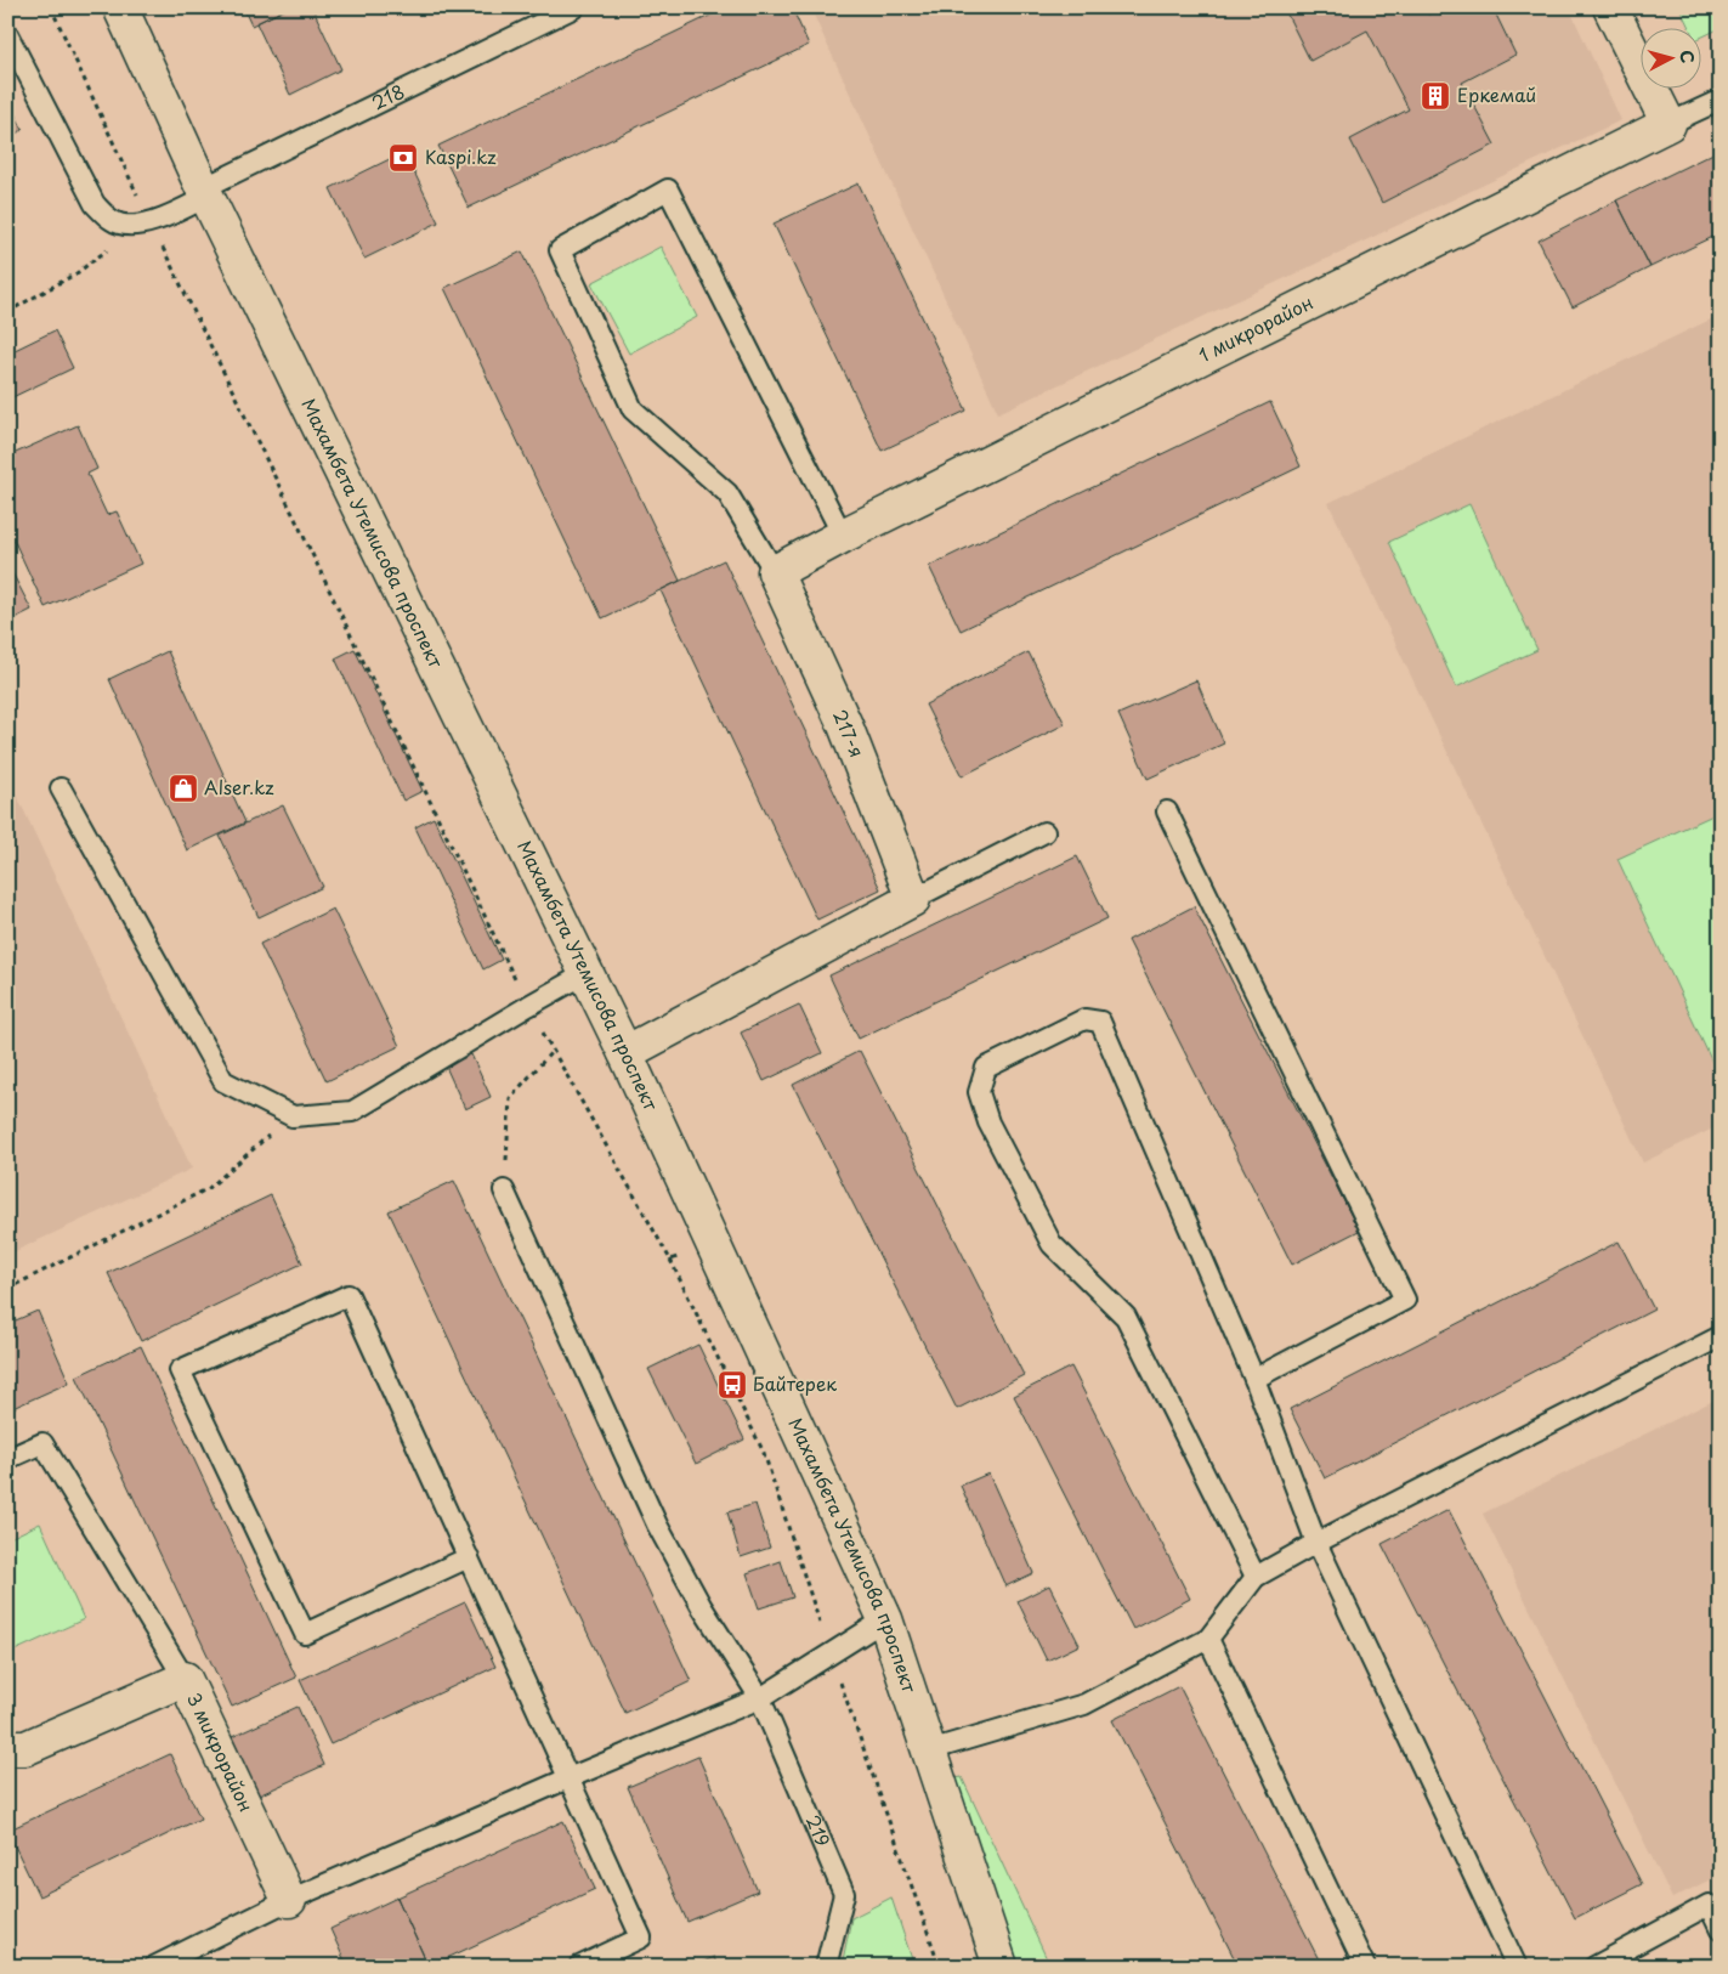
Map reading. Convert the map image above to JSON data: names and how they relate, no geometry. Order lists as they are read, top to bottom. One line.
{"streets":{"street":["1 микрорайон","Махамбета Утемисова проспект","217-я","3 микрорайон"],"lane":["218","219"]},"crossings":[["218","Махамбета Утемисова проспект"],["1 микрорайон","217-я"]],"places":{"building":["Еркемай"],"bank":["Kaspi.kz"],"shop":["Alser.kz"],"bus stop":["Байтерек"]},"north":"right"}
